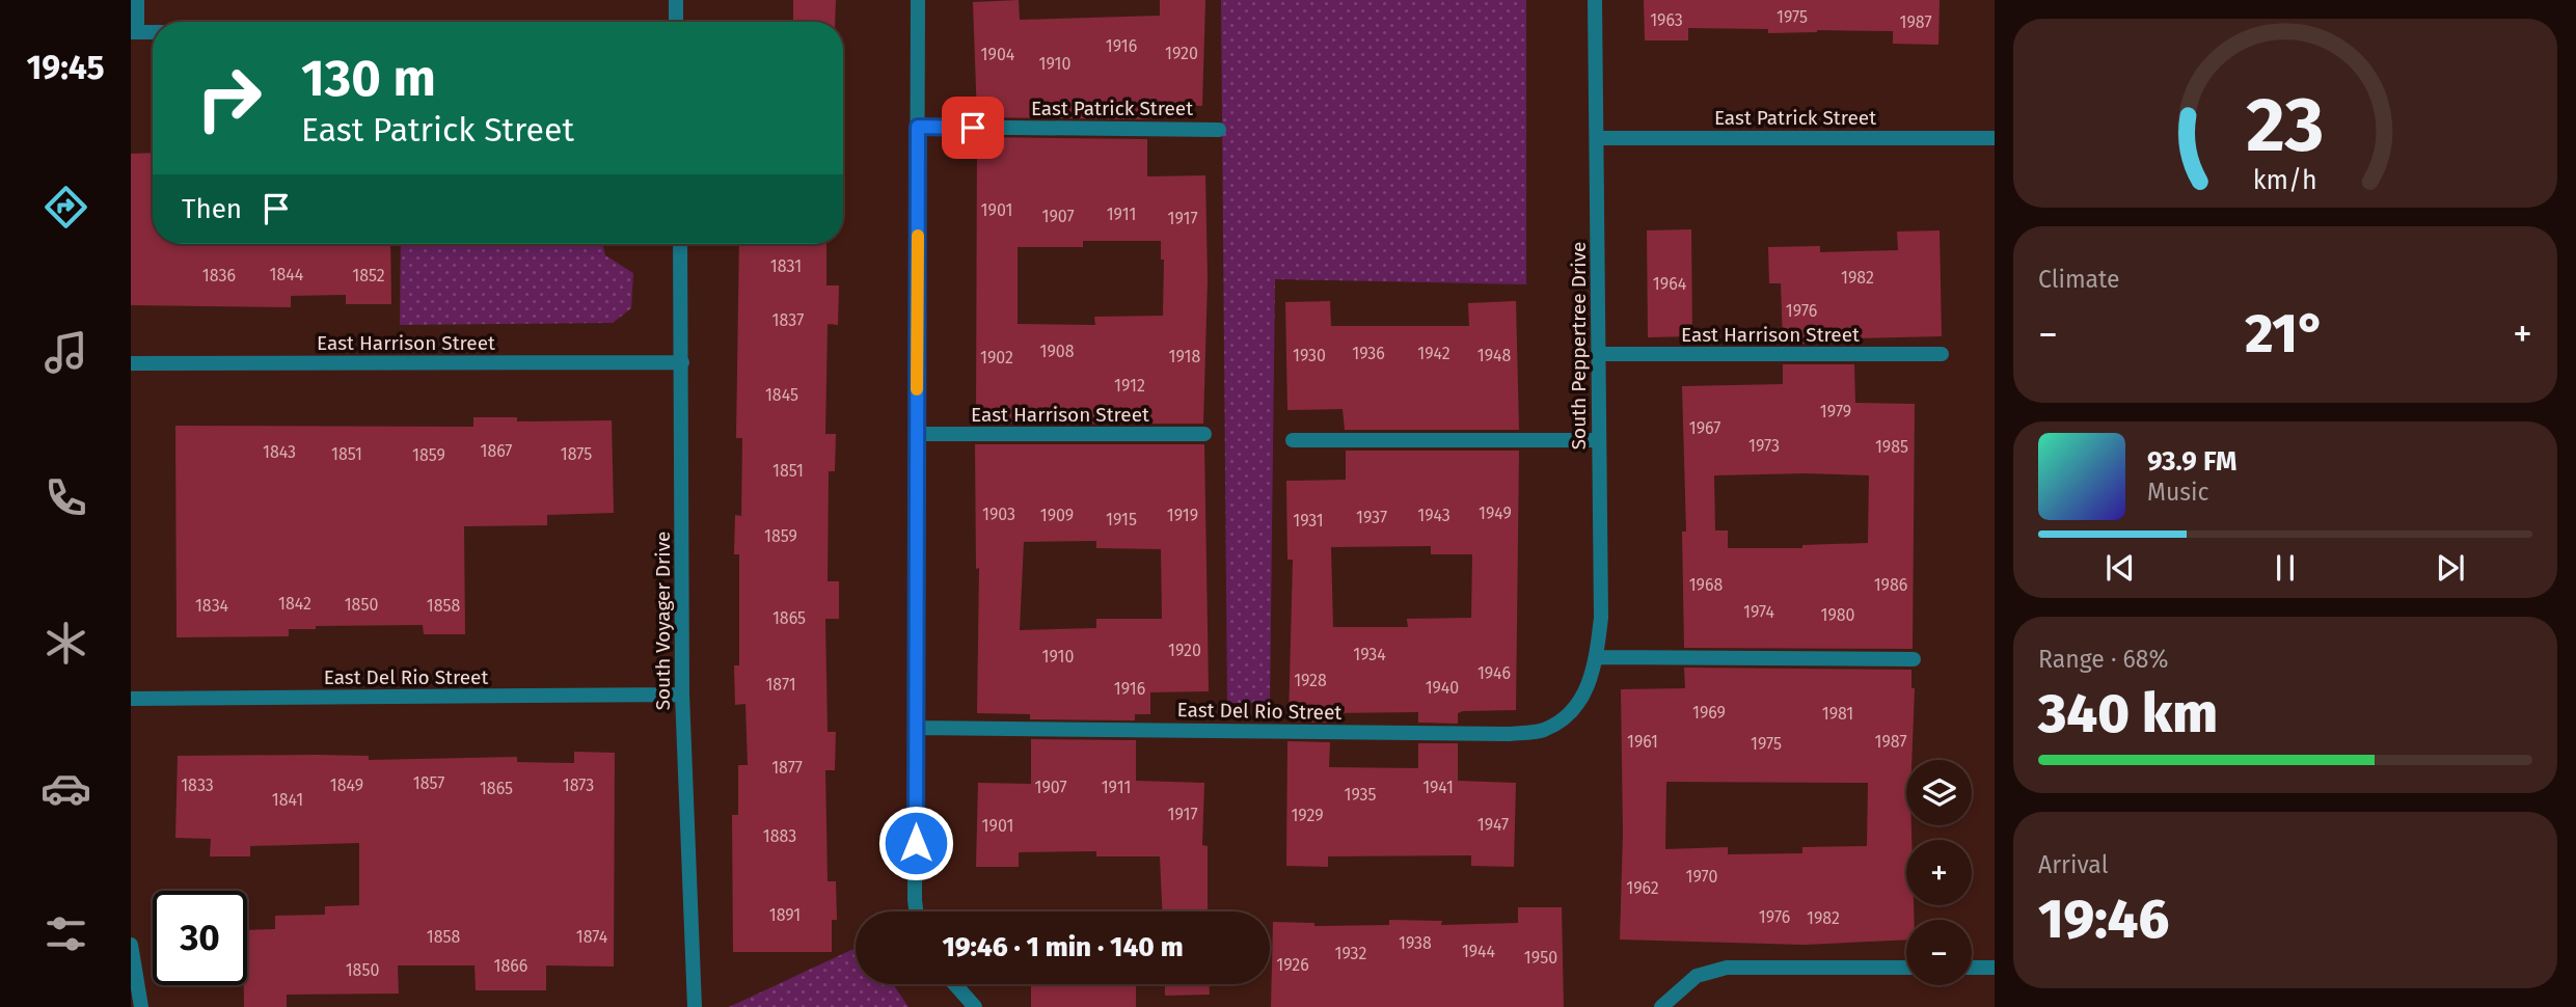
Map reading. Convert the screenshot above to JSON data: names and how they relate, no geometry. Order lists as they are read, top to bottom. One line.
{"streets":{"street":["East Patrick Street","East Harrison Street","South Peppertree Drive","South Voyager Drive","East Del Rio Street"]},"crossings":[["East Patrick Street","South Peppertree Drive"],["East Harrison Street","South Peppertree Drive"],["East Harrison Street","South Voyager Drive"],["South Peppertree Drive","East Del Rio Street"],["South Voyager Drive","East Del Rio Street"]],"house_numbers":["1975","1963","1987","1916","1920","1904","1910","1901","1911","1907","1917","1831","1844","1836","1852","1982","1964","1976","1837","1908","1936","1942","1930","1948","1918","1902","1912","1845","1979","1967","1973","1985","1867","1843","1851","1875","1859","1851","1949","1903","1909","1919","1943","1937","1915","1931","1859","1968","1986","1842","1850","1834","1858","1974","1980","1865","1920","1934","1910","1946","1928","1871","1940","1916","1969","1981","1961","1987","1975","1877","1857","1833","1849","1873","1907","1911","1941","1865","1935","1841","1917","1929","1947","1901","1883","1970","1962","1891","1976","1982","1858","1874","1938","1944","1932","1950","1926","1866","1850"],"page":{"tabs":"19:45","turn":["130 m","East Patrick Street"],"then":"Then","tile":["Climate",["Range · 68%","340 km"],["Arrival","19:46"]],"heat":["−","21°","+"],"song":["93.9 FM","Music"],"map_buttons":["+","−"],"limit":"30","trip":"19:46 · 1 min · 140 m","gauge":["23","km/h"]}}
